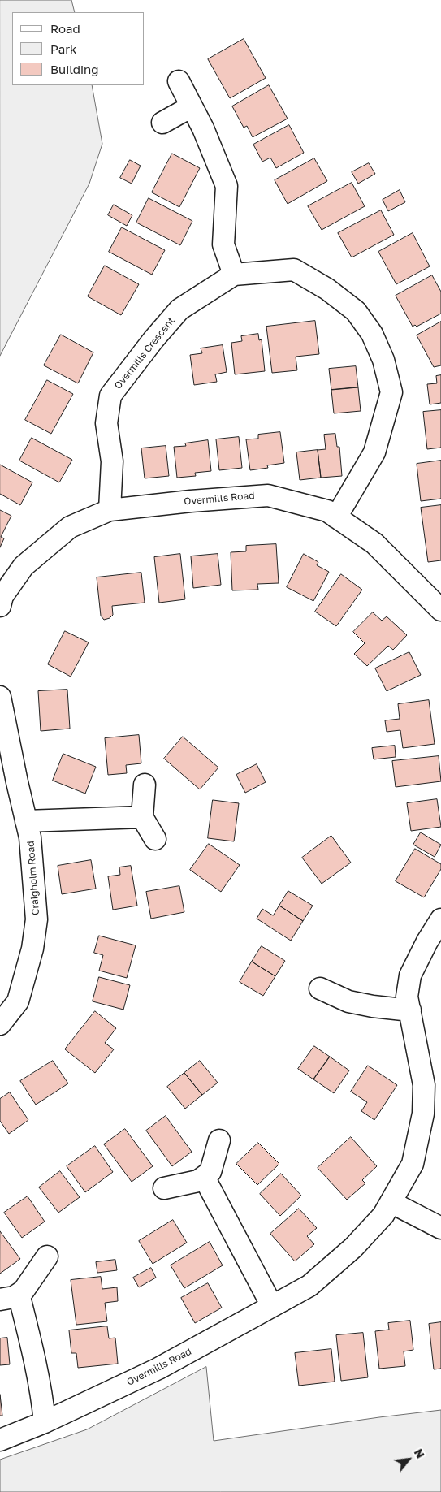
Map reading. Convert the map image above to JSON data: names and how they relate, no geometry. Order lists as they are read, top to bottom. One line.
{"streets":{"street":["Overmills Crescent","Overmills Road","Craigholm Road"]},"crossings":[["Overmills Crescent","Overmills Road"]],"legend":["Road","Park","Building"],"north":"top right"}
